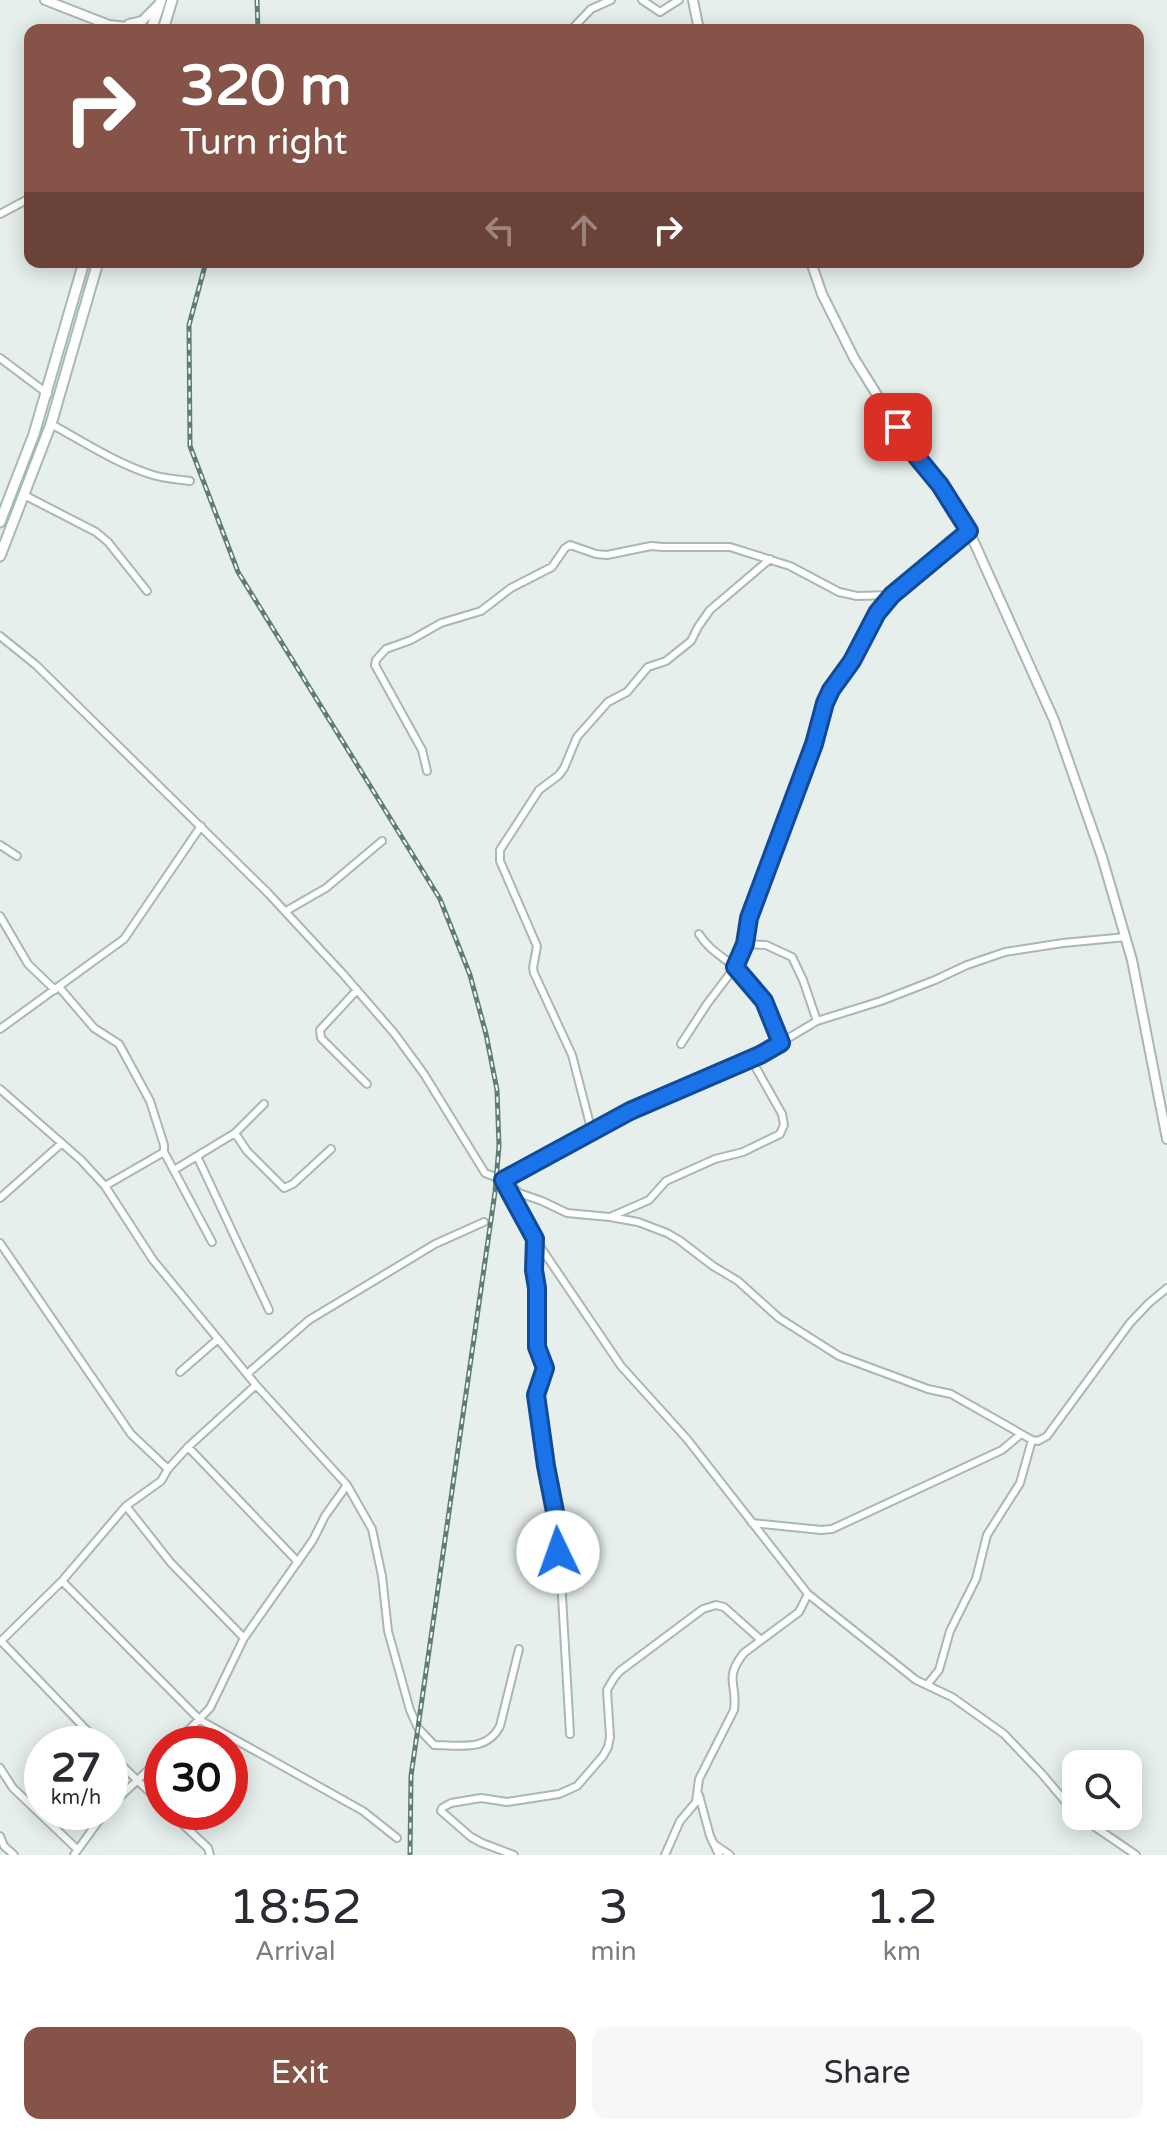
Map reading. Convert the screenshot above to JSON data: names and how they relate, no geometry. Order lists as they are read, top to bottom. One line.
{"page":{"turn":["320 m","Turn right"],"speed":"27 km/h","limit":"30","eta":["18:52","Arrival","3","min","1.2","km"],"buttons":["Exit","Share"]}}
